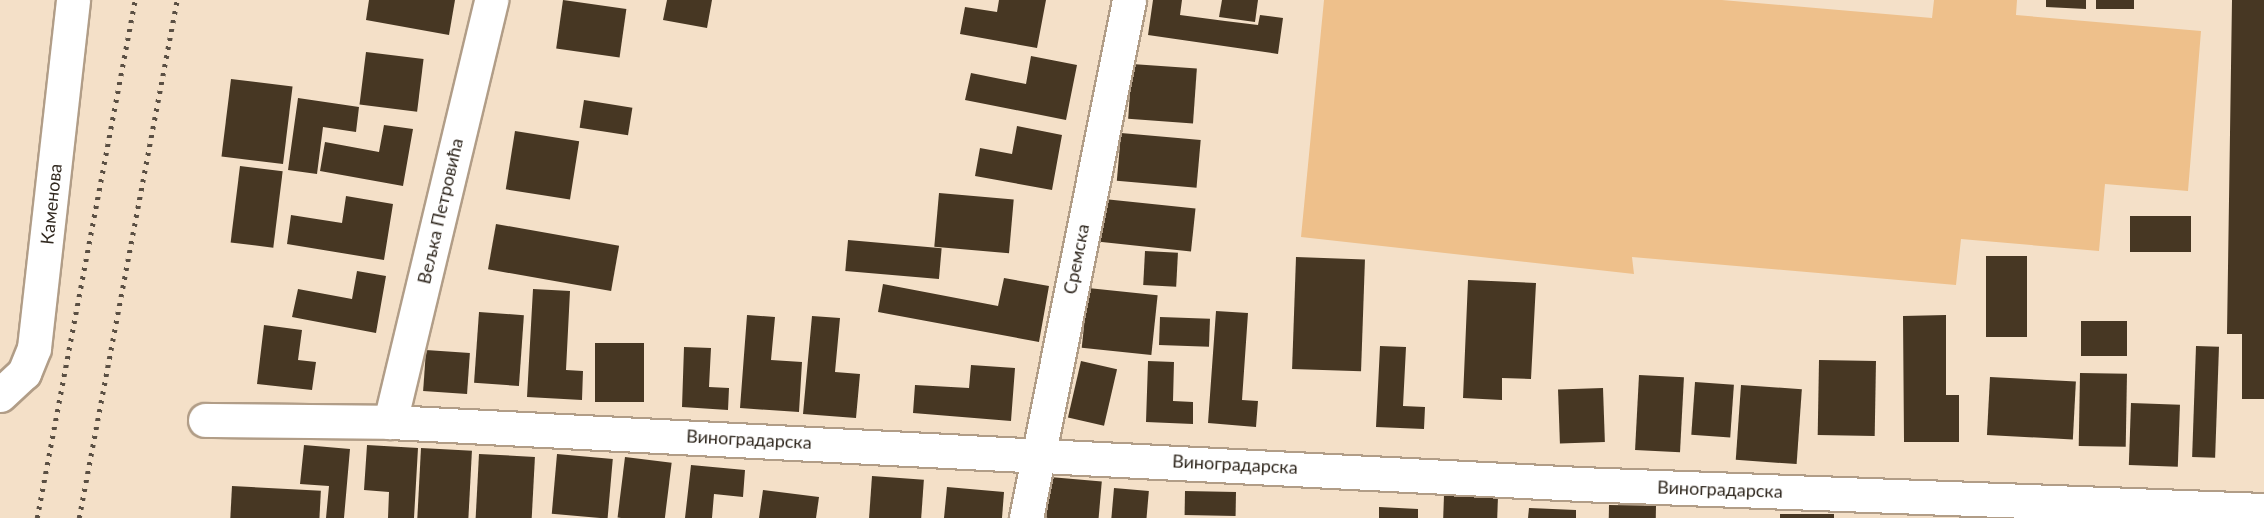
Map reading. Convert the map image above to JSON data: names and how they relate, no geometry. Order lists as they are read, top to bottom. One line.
{"streets":{"street":["Каменова","Вељка Петровића","Сремска","Виноградарска"]},"crossings":[["Вељка Петровића","Виноградарска"],["Сремска","Виноградарска"]]}
